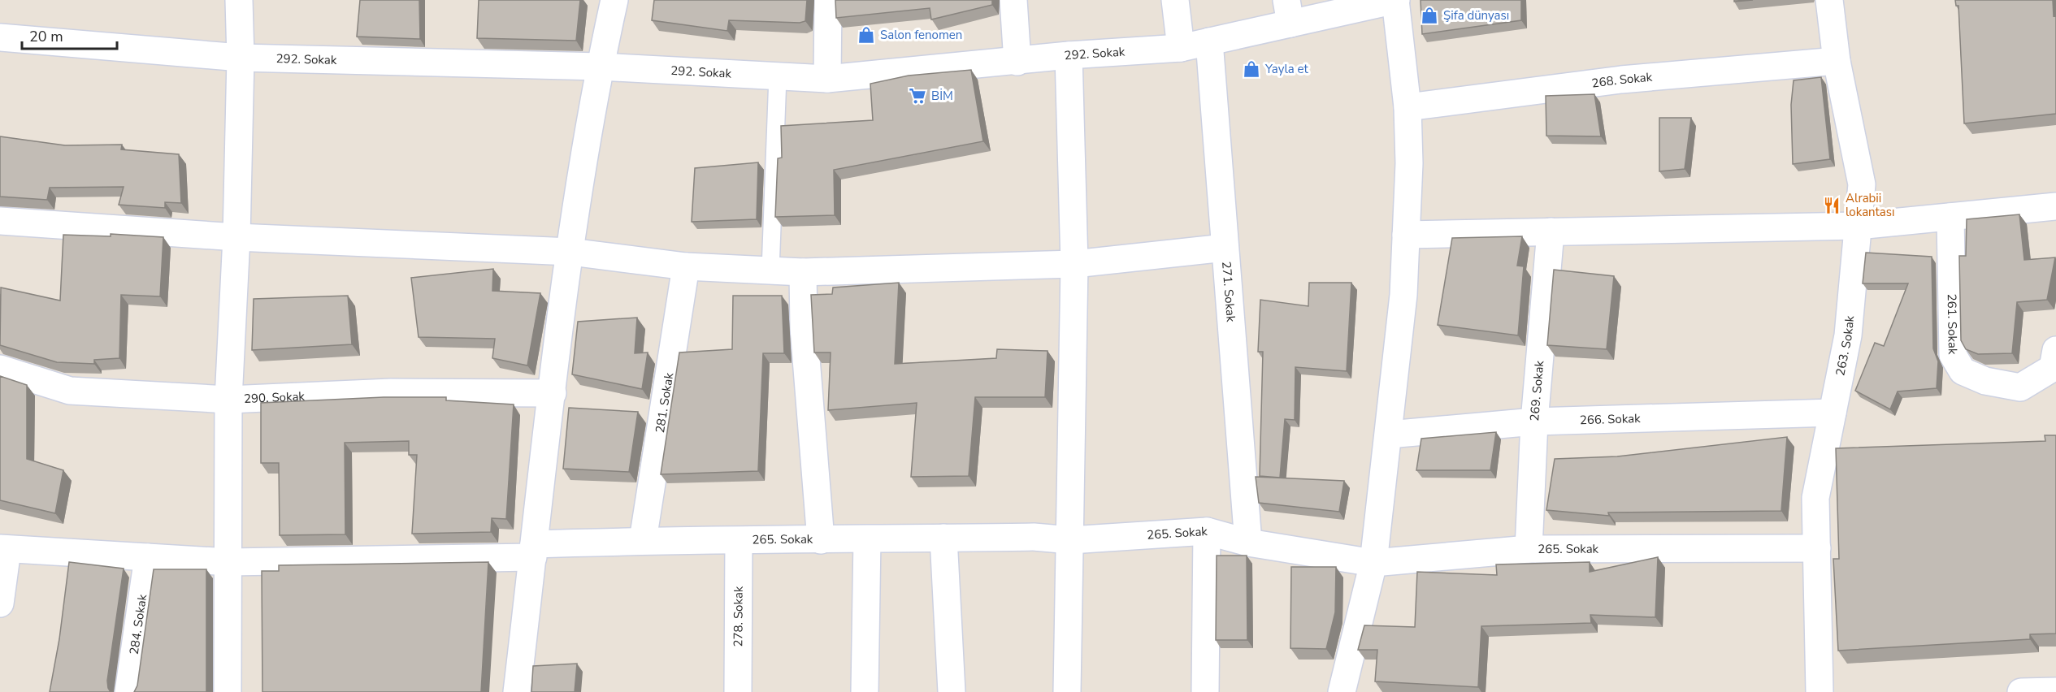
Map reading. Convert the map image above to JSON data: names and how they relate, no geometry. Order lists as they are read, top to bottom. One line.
{"streets":{"street":["292. Sokak","268. Sokak","271. Sokak","261. Sokak","263. Sokak","269. Sokak","290. Sokak","281. Sokak","266. Sokak","265. Sokak","278. Sokak","284. Sokak"]},"crossings":[["292. Sokak","271. Sokak"],["268. Sokak","263. Sokak"],["271. Sokak","265. Sokak"],["263. Sokak","266. Sokak"],["263. Sokak","265. Sokak"],["269. Sokak","266. Sokak"],["269. Sokak","265. Sokak"],["281. Sokak","265. Sokak"],["265. Sokak","278. Sokak"],["265. Sokak","284. Sokak"]],"places":{"shop":["Şifa dünyası","Salon fenomen","Yayla et"],"supermarket":["BİM"],"restaurant":["Alrabii lokantası"]},"scale_bar":"20 m"}
